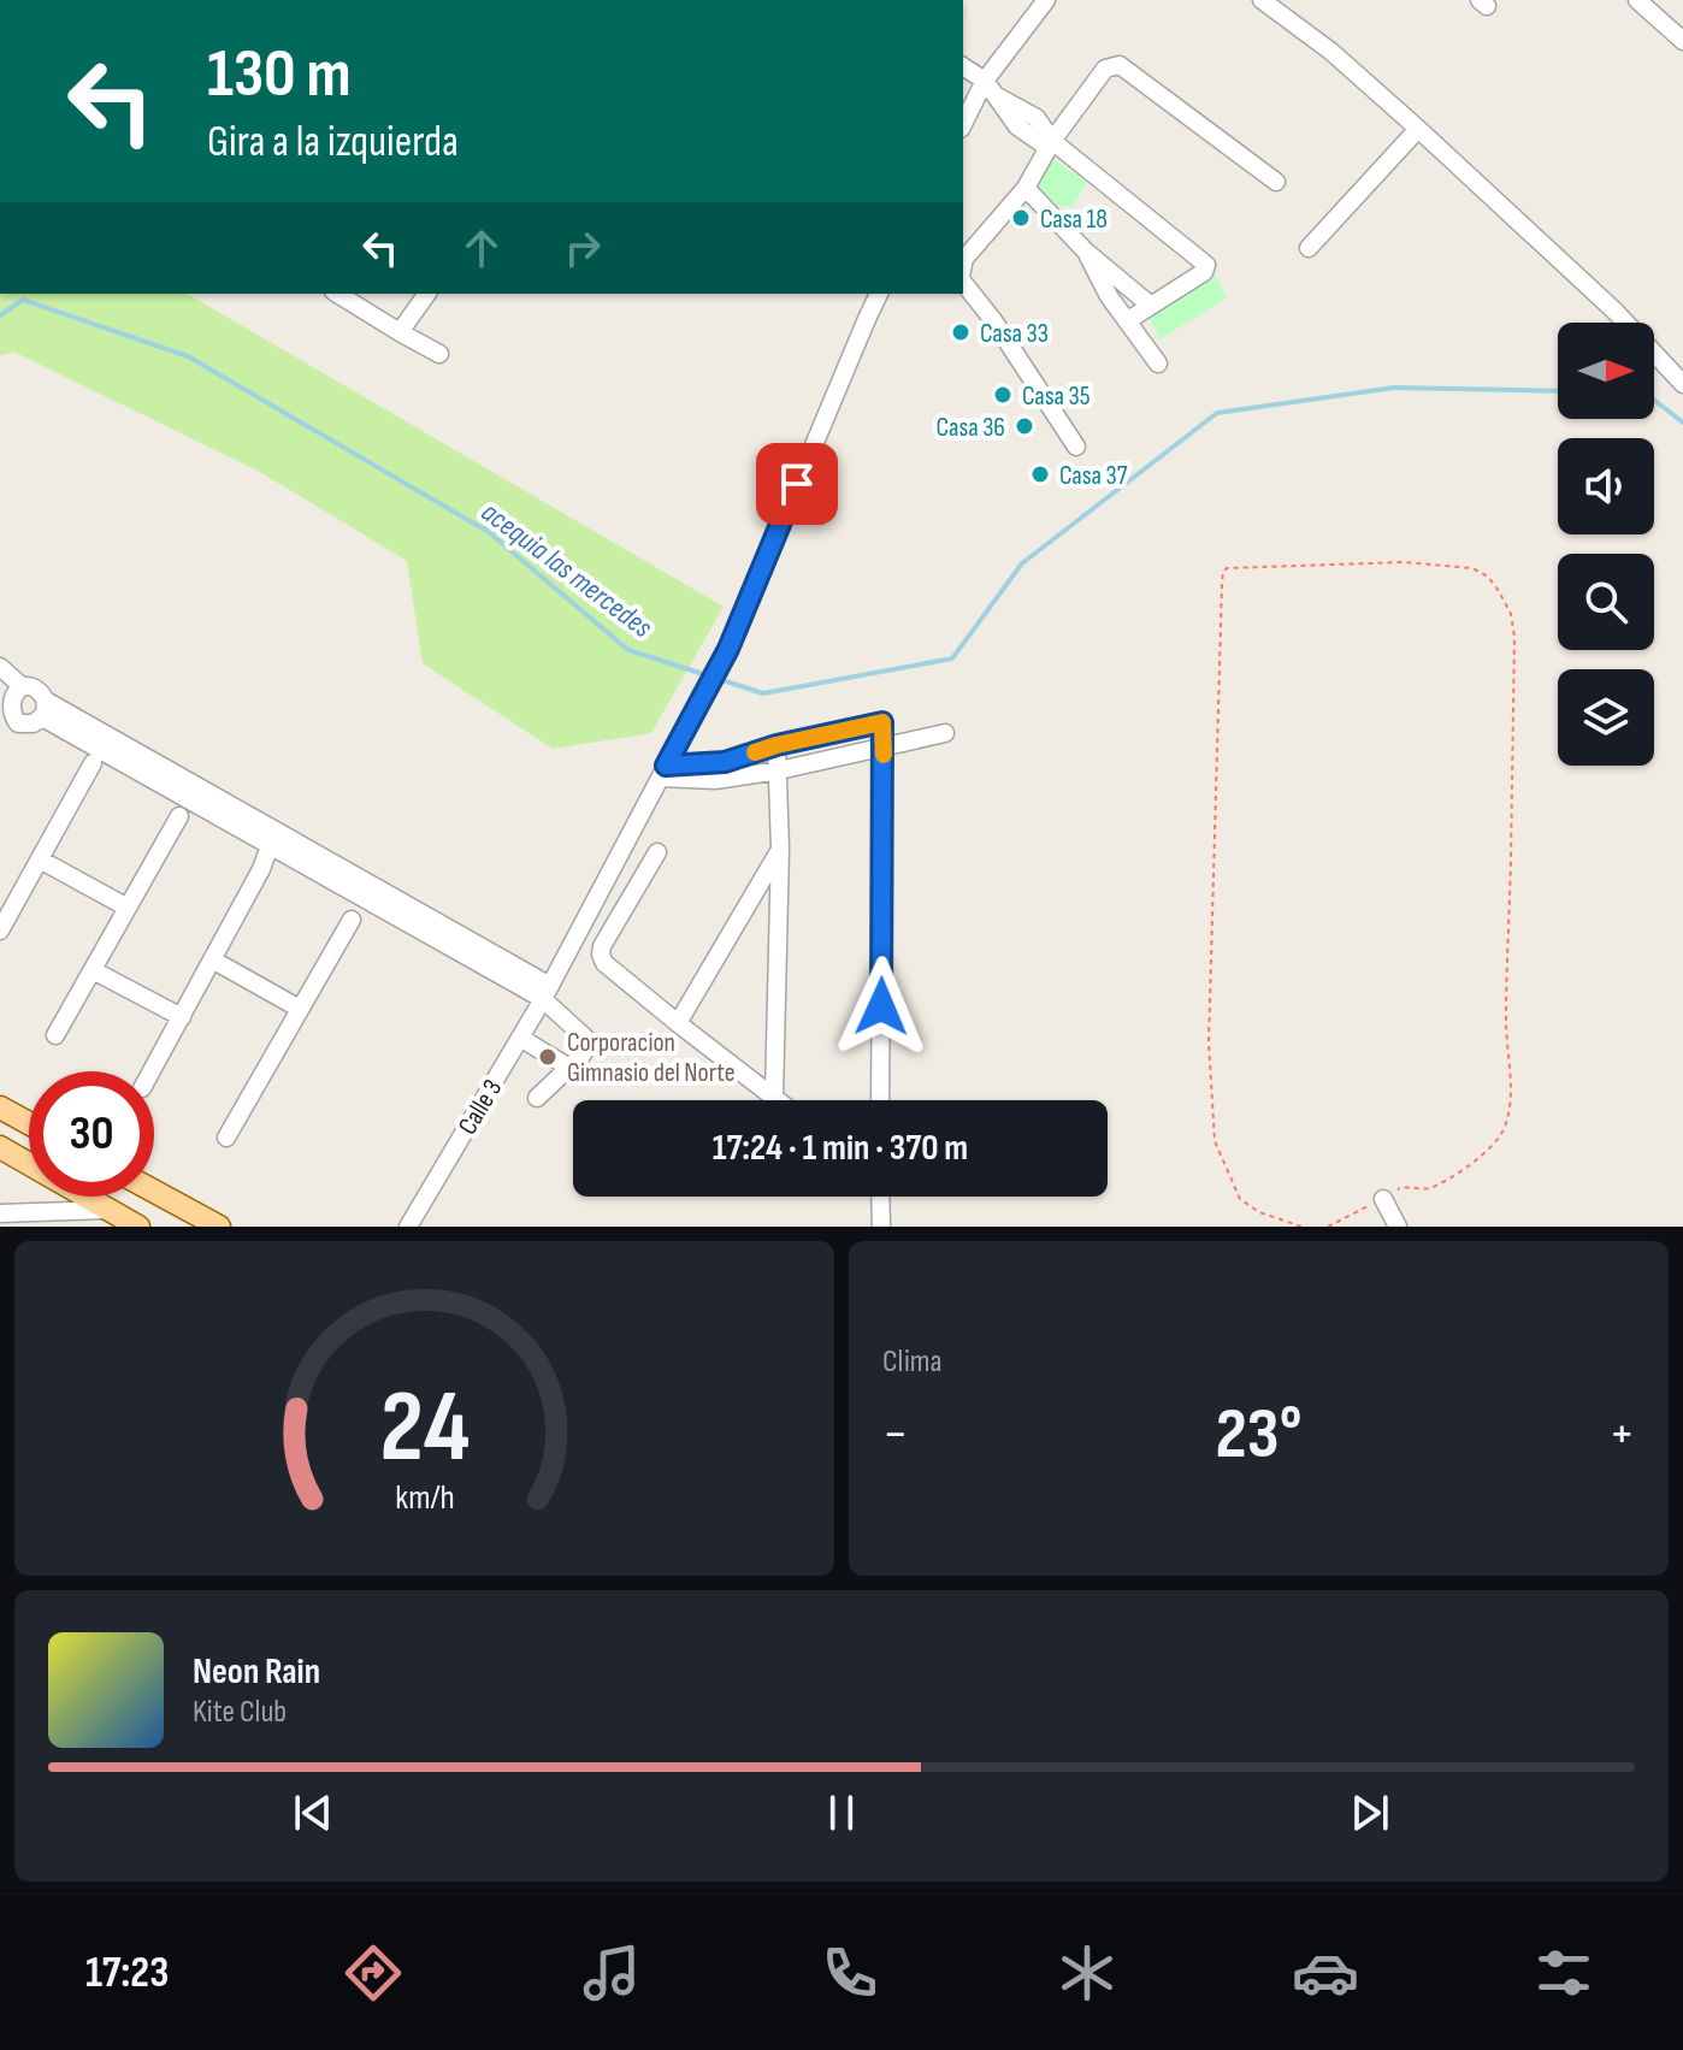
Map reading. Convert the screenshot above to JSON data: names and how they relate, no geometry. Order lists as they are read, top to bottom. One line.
{"streets":{"street":["Calle 3"]},"water":["acequia las mercedes"],"places":["Casa 18","Casa 33","Casa 35","Casa 36","Casa 37","Corporacion Gimnasio del Norte"],"north":"right","page":{"turn":["130 m","Gira a la izquierda"],"limit":"30","trip":"17:24 · 1 min · 370 m","tile":"Clima","heat":["−","23°","+"],"song":["Neon Rain","Kite Club"],"tabs":"17:23","gauge":["24","km/h"]}}
